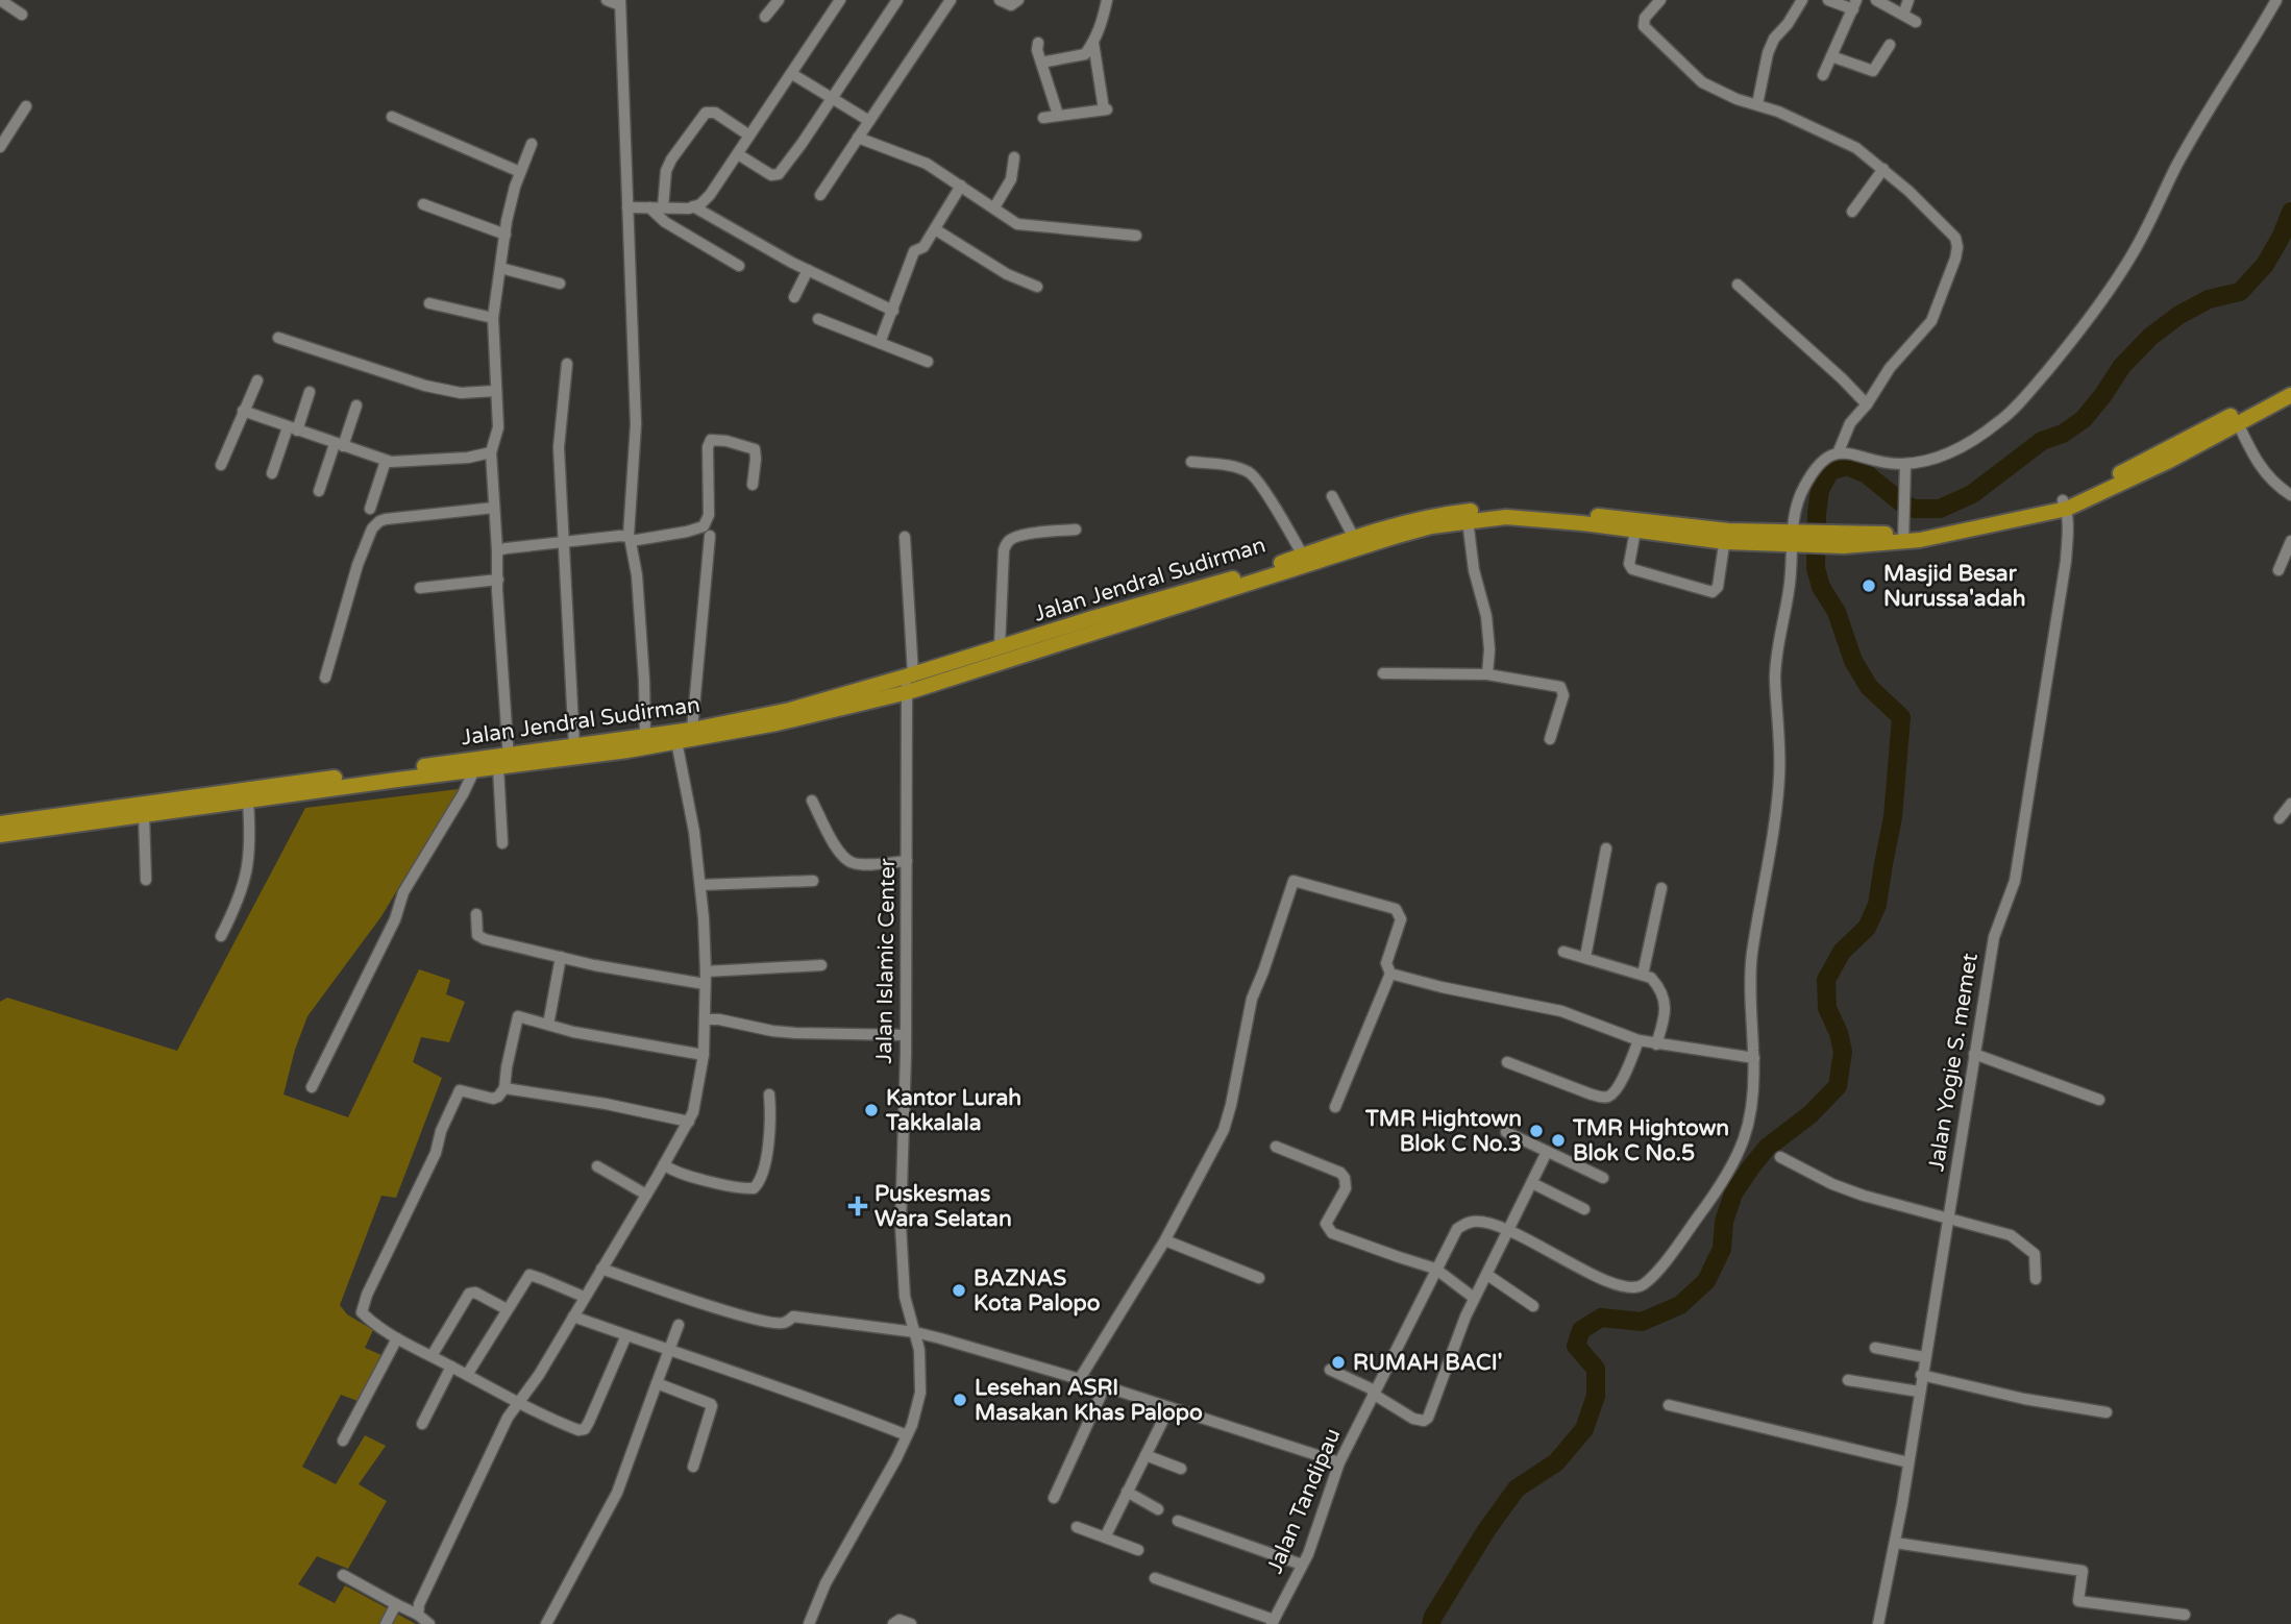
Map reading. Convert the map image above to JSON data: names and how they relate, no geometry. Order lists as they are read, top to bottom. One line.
{"streets":{"highway":["Jalan Jendral Sudirman"],"street":["Jalan Islamic Center","Jalan Yogie S. memet","Jalan Tandipau"]},"crossings":[["Jalan Jendral Sudirman","Jalan Islamic Center"],["Jalan Jendral Sudirman","Jalan Yogie S. memet"]],"places":{"other":["Masjid Besar Nurussa'adah","Kantor Lurah Takkalala","TMR Hightown Blok C No.3","TMR Hightown Blok C No.5","BAZNAS Kota Palopo","RUMAH BACI'","Lesehan ASRI Masakan Khas Palopo"],"health":["Puskesmas Wara Selatan"]}}
